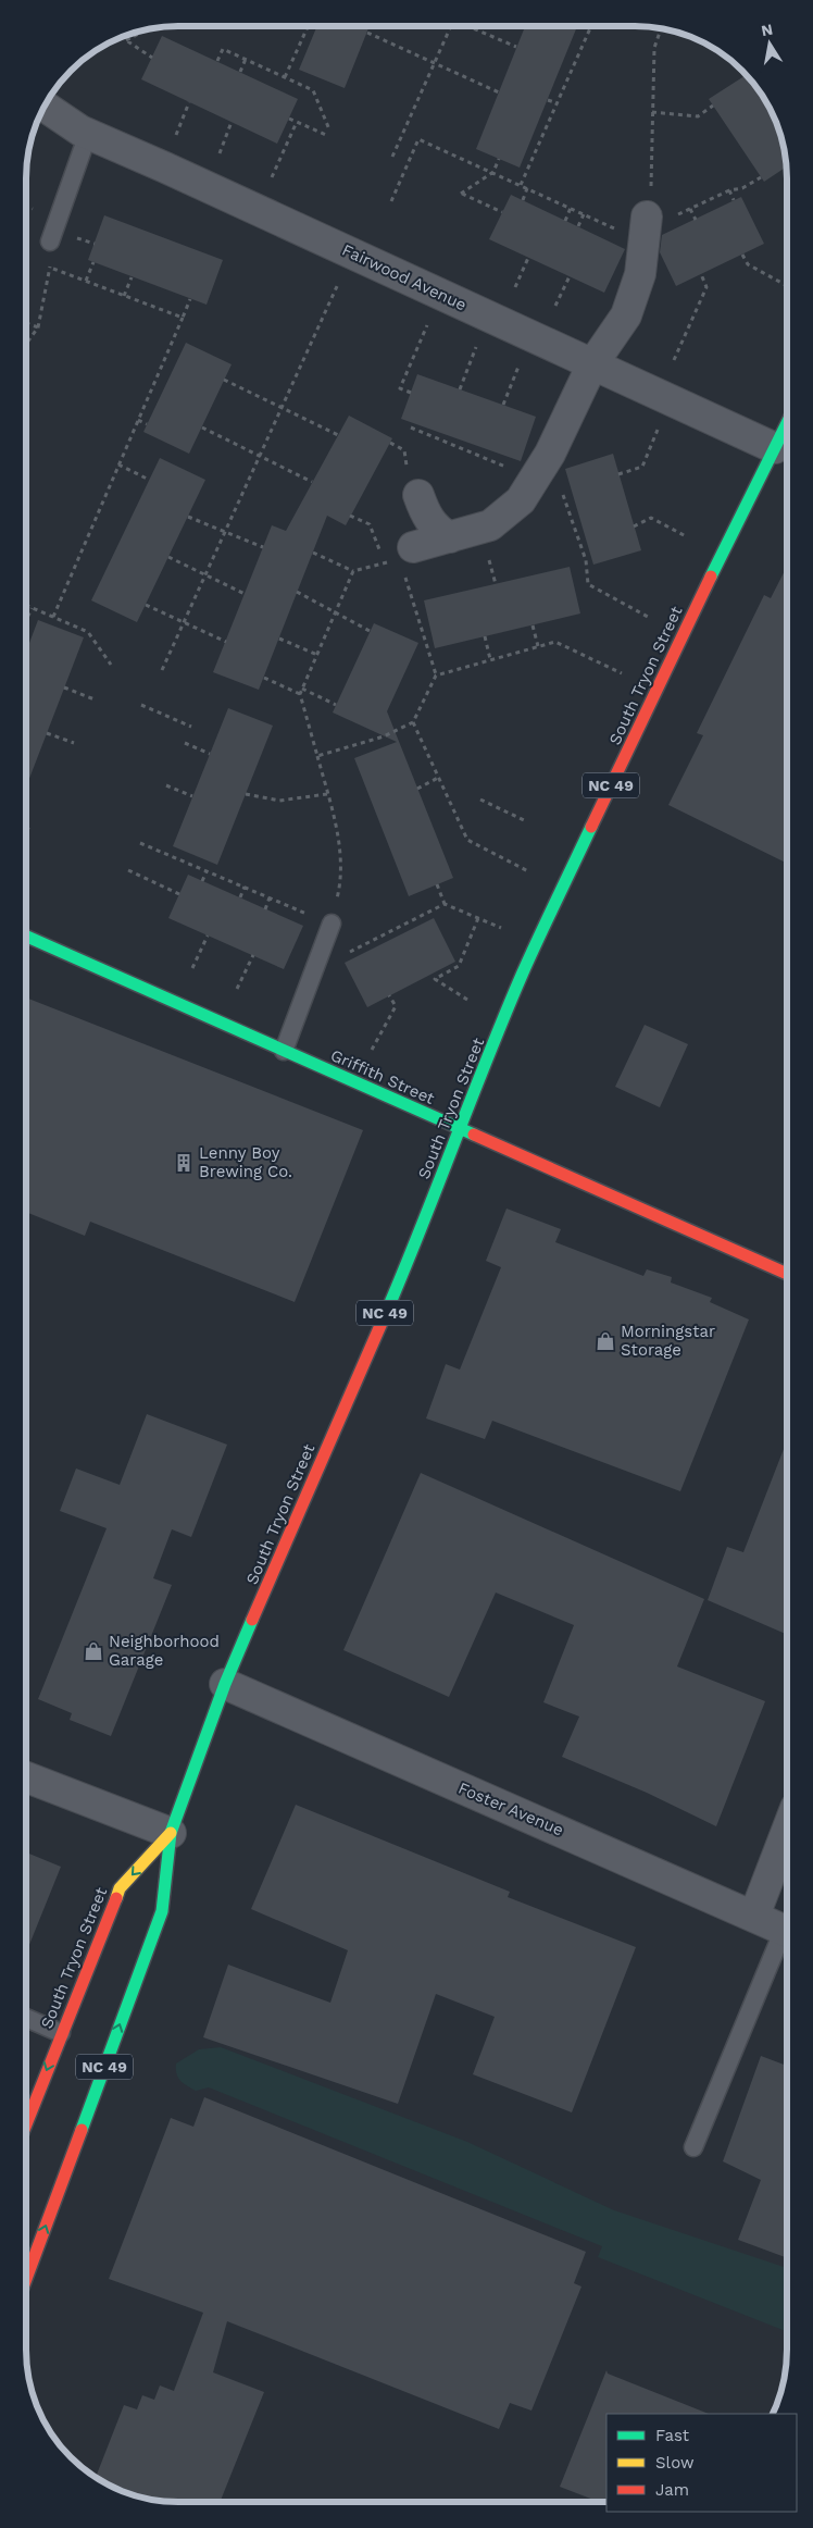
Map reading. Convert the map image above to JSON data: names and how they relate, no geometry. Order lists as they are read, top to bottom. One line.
{"streets":{"main road":["South Tryon Street","NC 49","Griffith Street"],"street":["Fairwood Avenue","Foster Avenue"]},"crossings":[["Fairwood Avenue","South Tryon Street"],["South Tryon Street","Griffith Street"],["South Tryon Street","Foster Avenue"]],"places":{"building":["Lenny Boy Brewing Co."],"shop":["Morningstar Storage","Neighborhood Garage"]},"legend":["Fast","Slow","Jam"],"north":"top"}
